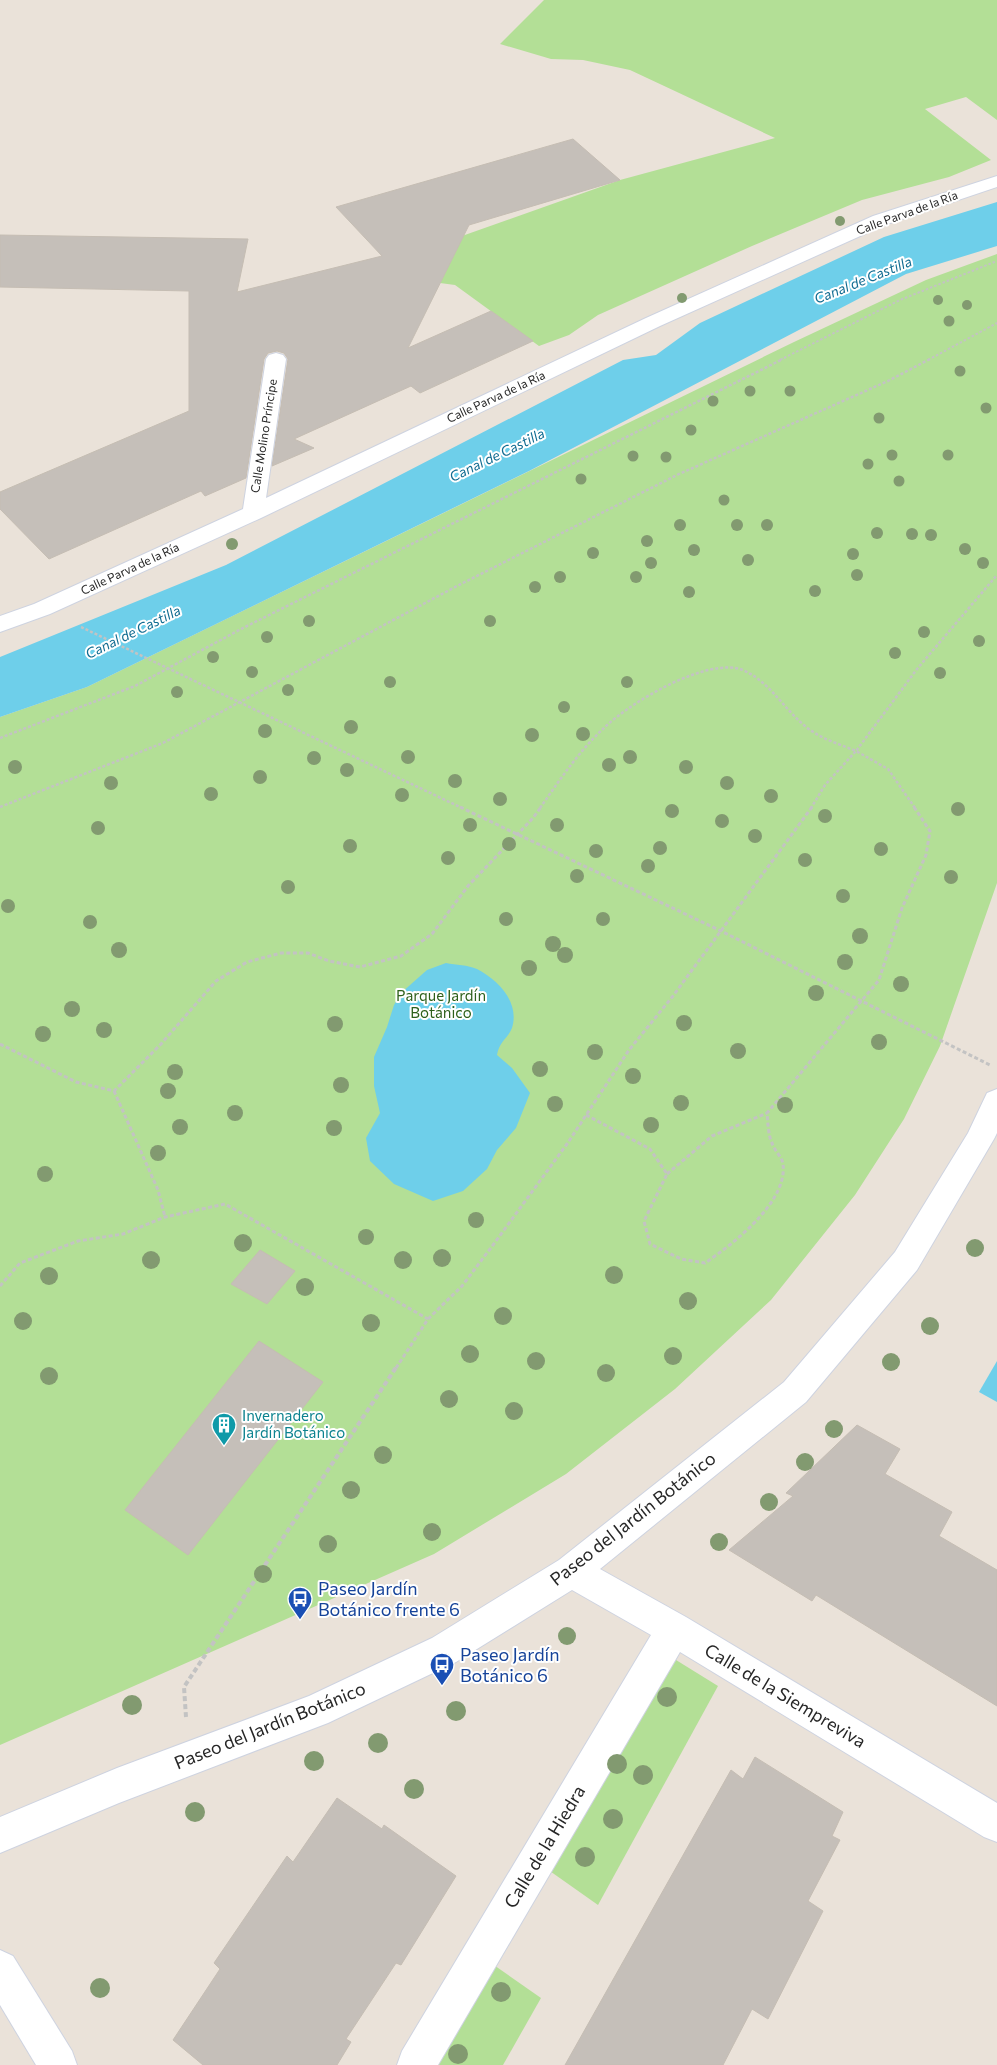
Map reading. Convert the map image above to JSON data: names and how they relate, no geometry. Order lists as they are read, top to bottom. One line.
{"streets":{"street":["Calle Parva de la Ría","Calle Molino Príncipe","Paseo del Jardín Botánico","Calle de la Siempreviva","Calle de la Hiedra"]},"crossings":[["Calle Parva de la Ría","Calle Molino Príncipe"],["Paseo del Jardín Botánico","Calle de la Siempreviva"],["Calle de la Siempreviva","Calle de la Hiedra"]],"water":["Canal de Castilla"],"parks":["Parque Jardín Botánico"],"places":{"building":["Invernadero Jardín Botánico"],"bus stop":["Paseo Jardín Botánico frente 6","Paseo Jardín Botánico 6"]}}
